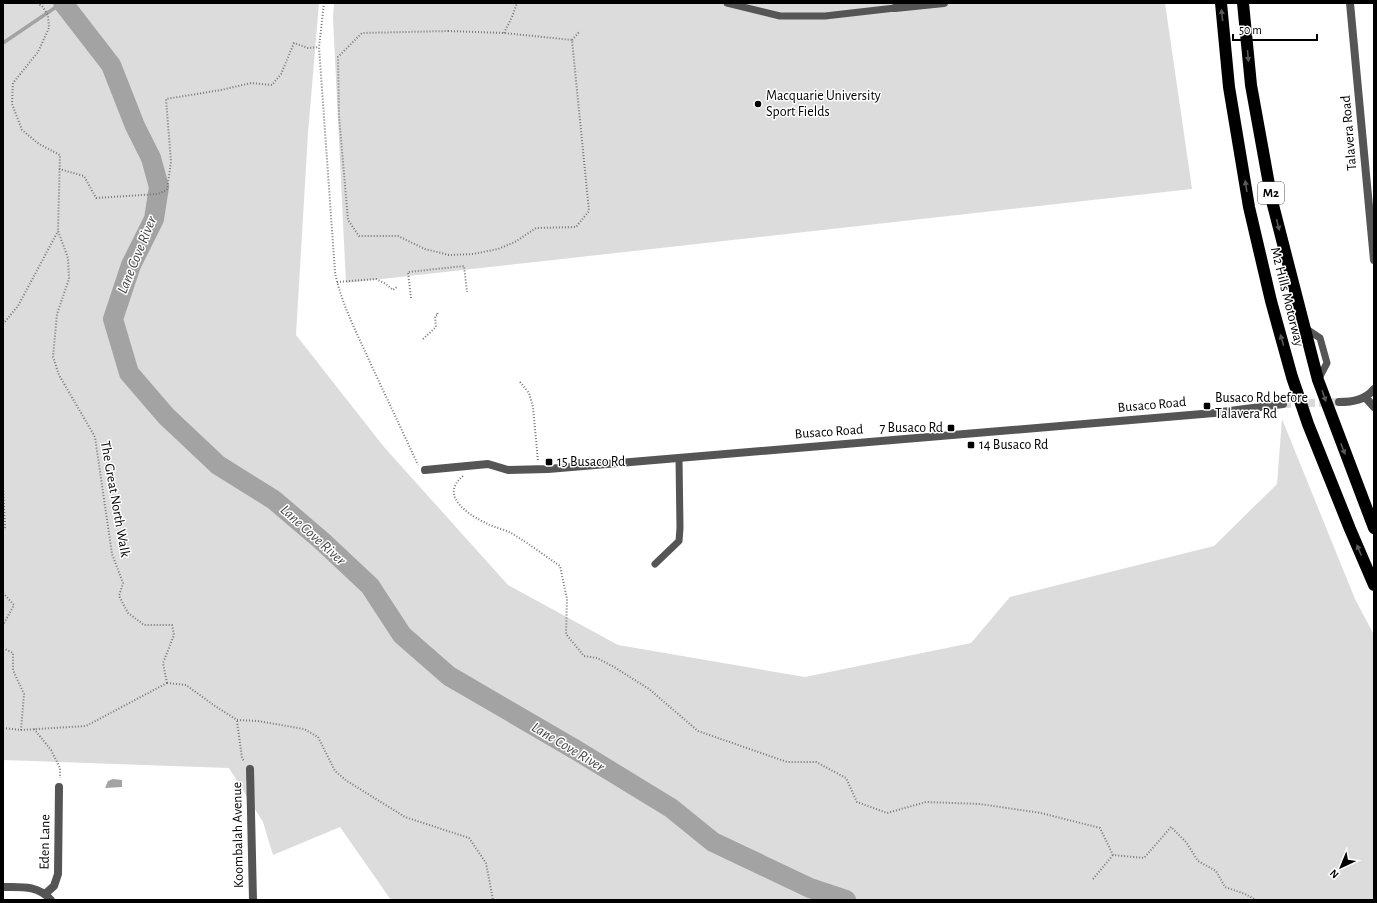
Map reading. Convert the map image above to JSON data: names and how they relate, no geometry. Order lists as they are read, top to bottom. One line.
{"streets":{"highway":["M2","M2 Hills Motorway"],"street":["Talavera Road","Busaco Road","Koombalah Avenue","Eden Lane"],"path":["The Great North Walk"]},"water":["Lane Cove River"],"places":{"other":["Macquarie University Sport Fields"],"transit":["Busaco Rd before Talavera Rd","7 Busaco Rd","14 Busaco Rd","15 Busaco Rd"]},"scale_bar":"50 m","north":"bottom left"}
